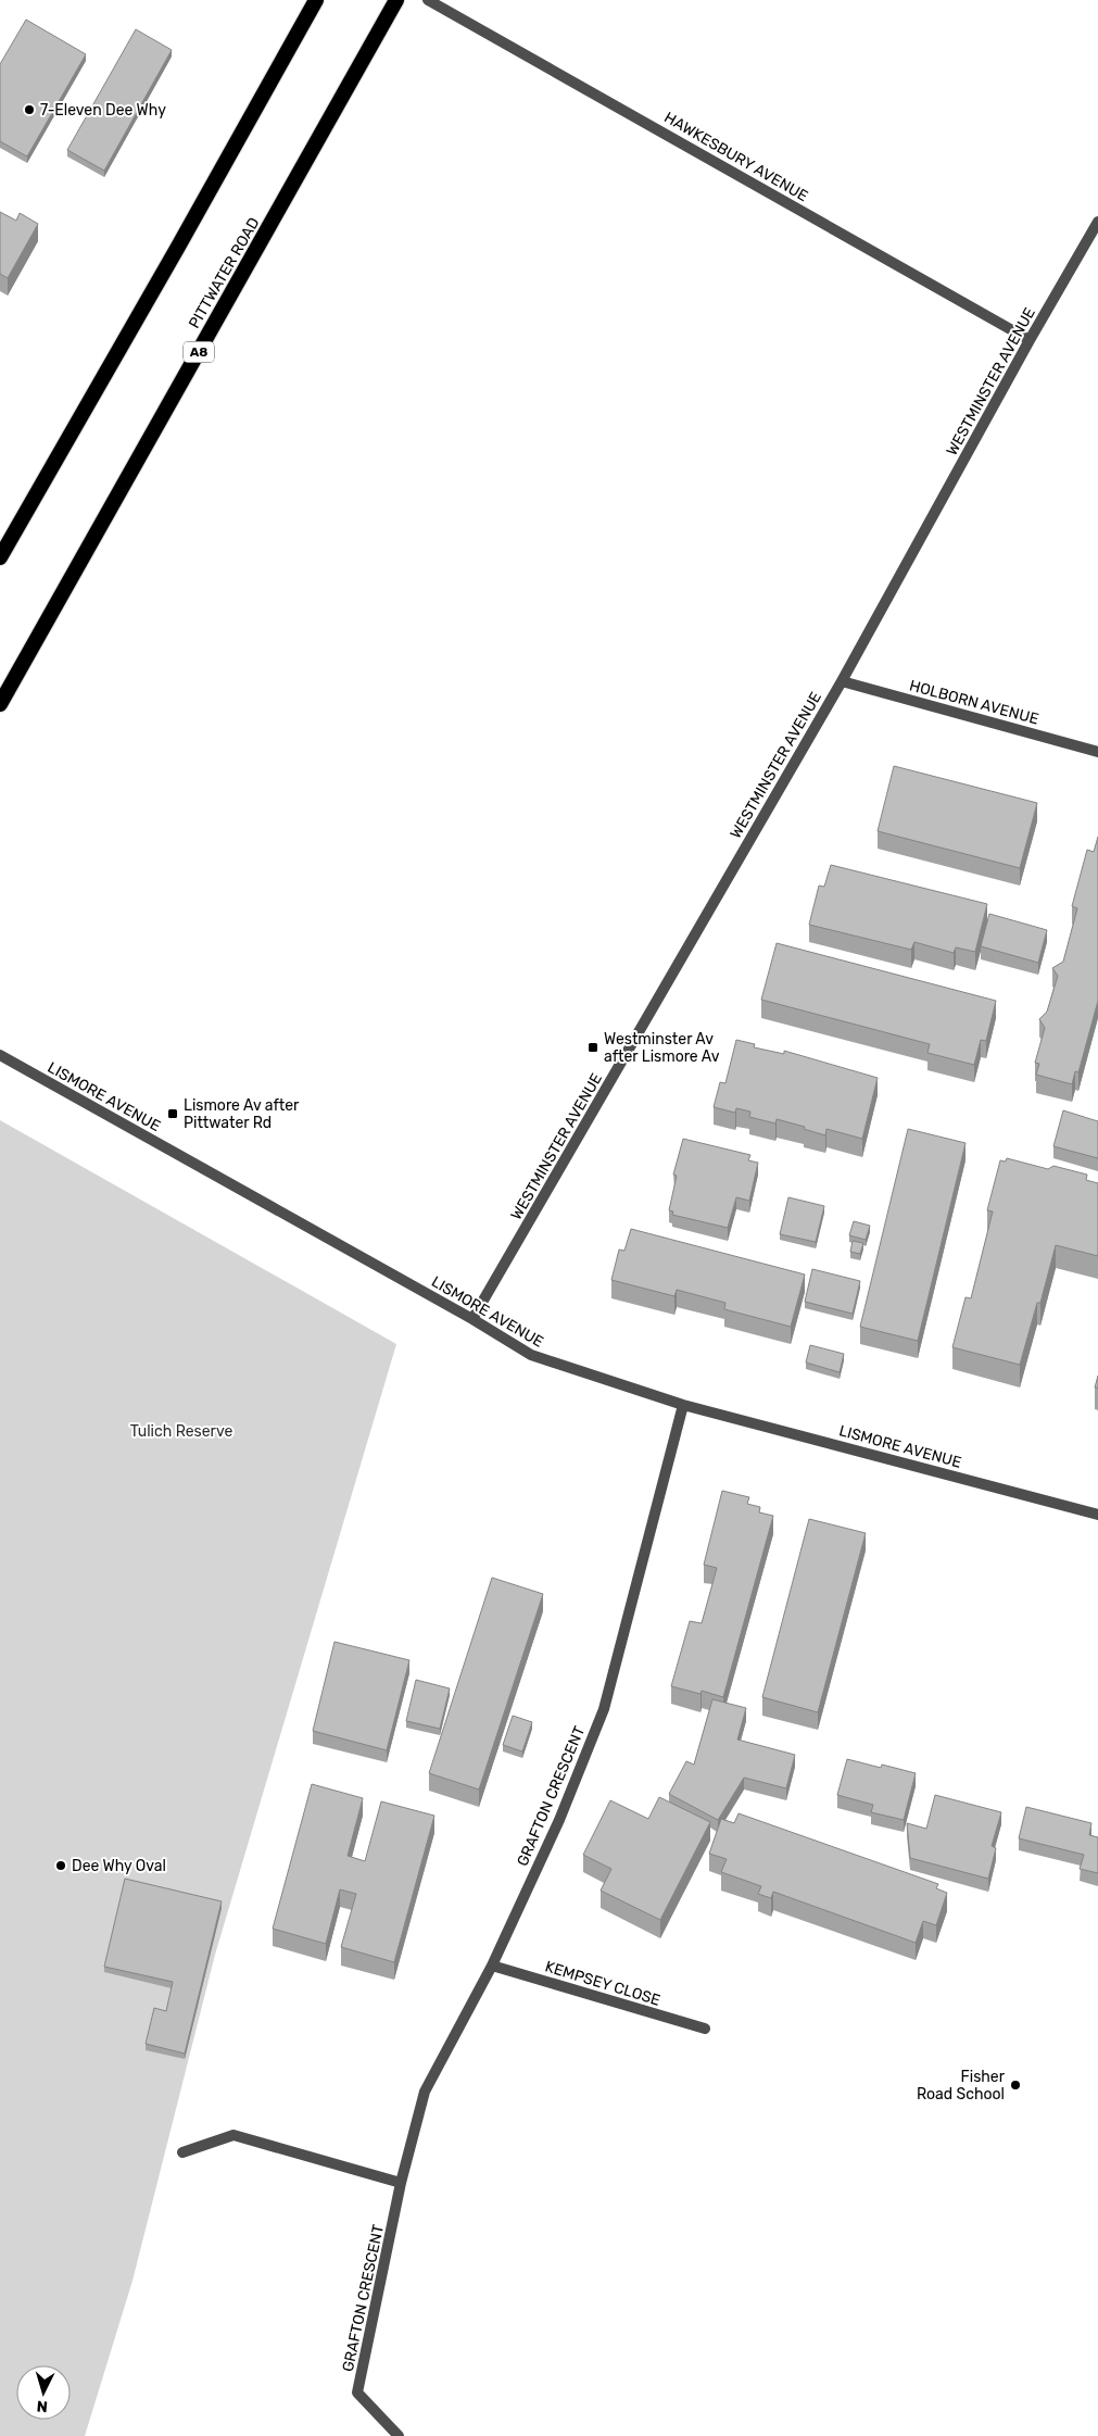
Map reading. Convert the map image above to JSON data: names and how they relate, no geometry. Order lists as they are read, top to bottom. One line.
{"streets":{"highway":["PITTWATER ROAD","A8"],"street":["HAWKESBURY AVENUE","WESTMINSTER AVENUE","HOLBORN AVENUE","LISMORE AVENUE","GRAFTON CRESCENT","KEMPSEY CLOSE"]},"crossings":[["HAWKESBURY AVENUE","WESTMINSTER AVENUE"],["WESTMINSTER AVENUE","HOLBORN AVENUE"],["WESTMINSTER AVENUE","LISMORE AVENUE"],["LISMORE AVENUE","GRAFTON CRESCENT"],["GRAFTON CRESCENT","KEMPSEY CLOSE"]],"parks":["Tulich Reserve"],"places":{"other":["7-Eleven Dee Why","Dee Why Oval","Fisher Road School"],"transit":["Westminster Av after Lismore Av","Lismore Av after Pittwater Rd"]},"north":"bottom"}
